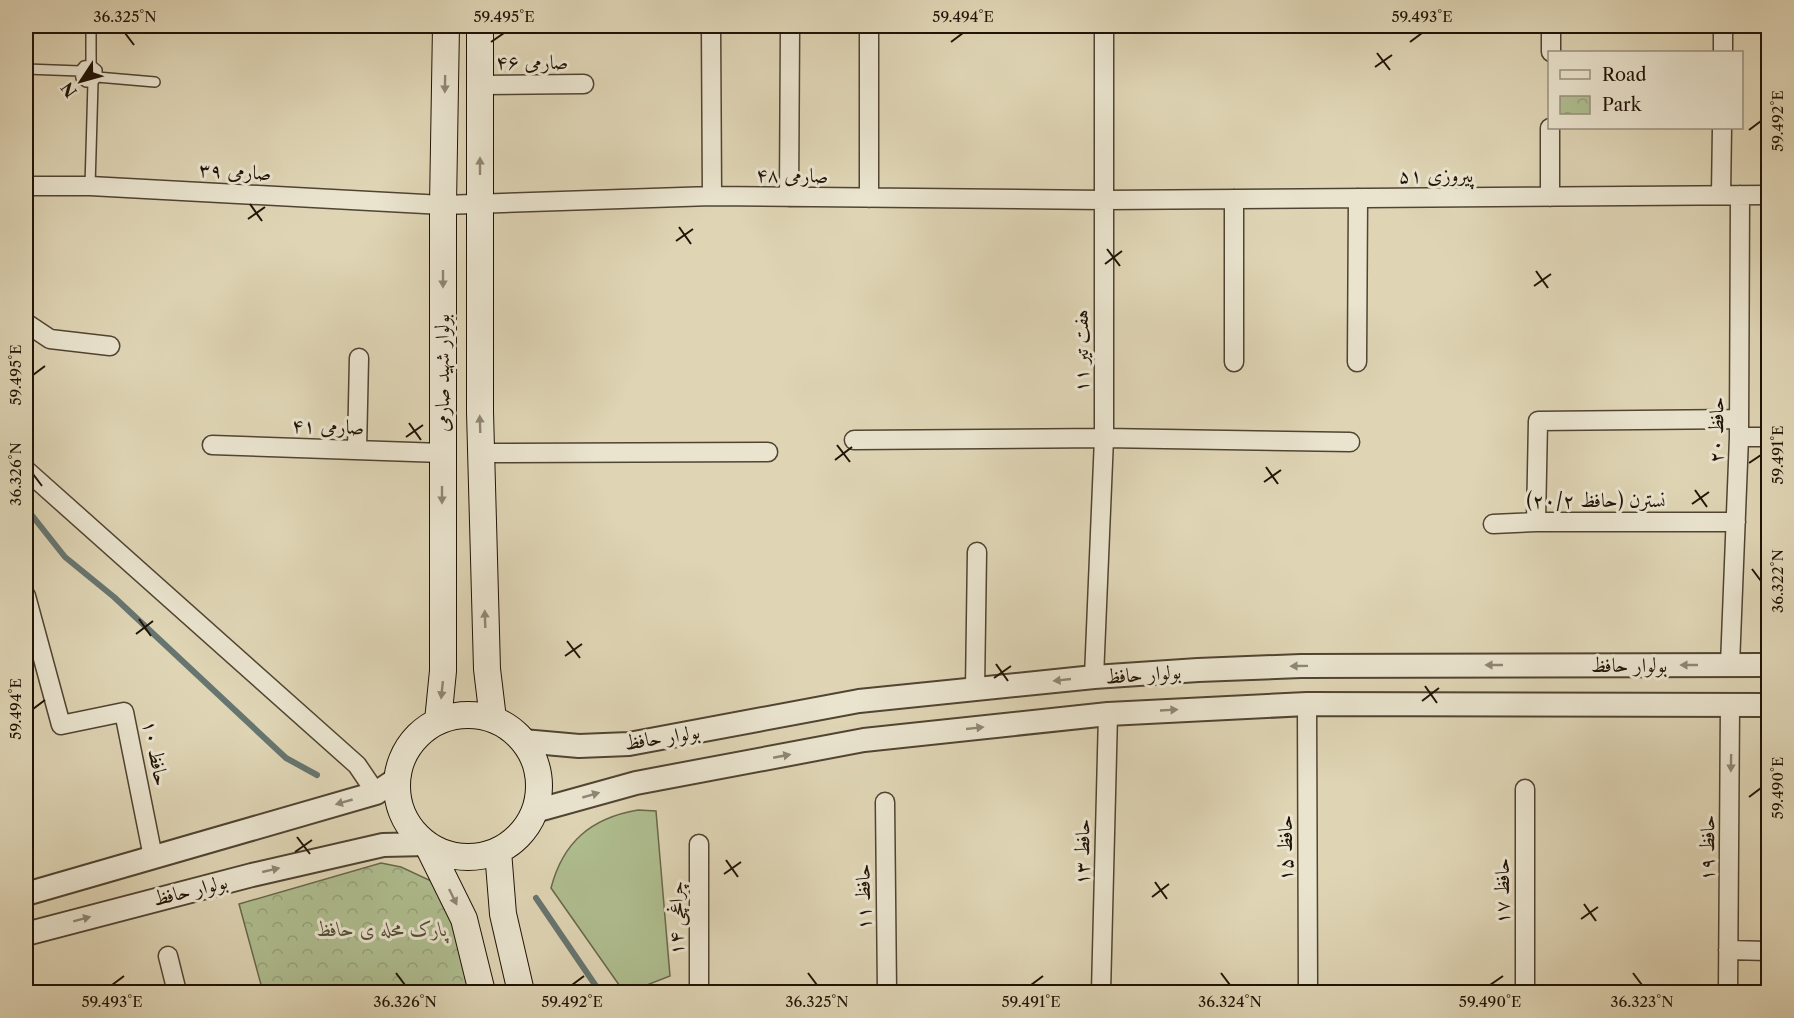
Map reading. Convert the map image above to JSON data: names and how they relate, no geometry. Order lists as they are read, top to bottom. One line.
{"streets":{"main road":["بولوار شهید صارمی"],"street":["صارمی ۴۶","صارمی ۳۹","صارمی ۴۸","پیروزی ۵۱","هفت تیر ۱۱","صارمی ۴۱","حافظ ۲۰","نسترن (حافظ ۲۰/۲)","بولوار حافظ","حافظ ۱۰","حافظ ۱۵","حافظ ۱۹","حافط ۱۳","حافظ ۱۷","حافظ ۱۱","چراغچی ۱۴"]},"crossings":[["صارمی ۴۶","بولوار شهید صارمی"],["صارمی ۳۹","صارمی ۴۸"],["صارمی ۳۹","بولوار شهید صارمی"],["صارمی ۴۸","پیروزی ۵۱"],["صارمی ۴۸","هفت تیر ۱۱"],["صارمی ۴۸","بولوار شهید صارمی"],["پیروزی ۵۱","هفت تیر ۱۱"],["پیروزی ۵۱","حافظ ۲۰"],["هفت تیر ۱۱","بولوار حافظ"],["بولوار شهید صارمی","صارمی ۴۱"],["بولوار شهید صارمی","بولوار حافظ"],["حافظ ۲۰","نسترن (حافظ ۲۰/۲)"],["حافظ ۲۰","بولوار حافظ"],["بولوار حافظ","حافظ ۱۰"],["بولوار حافظ","حافظ ۱۵"],["بولوار حافظ","حافظ ۱۹"],["بولوار حافظ","حافط ۱۳"]],"one_way":["حافظ ۱۹"],"parks":["پارک محله ی حافظ"],"legend":["Road","Park"],"north":"bottom left","coordinates":["36.325°N","59.495°E","59.494°E","59.493°E","59.492°E","59.491°E","36.326°N","36.322°N","59.490°E","36.324°N","36.323°N"]}
